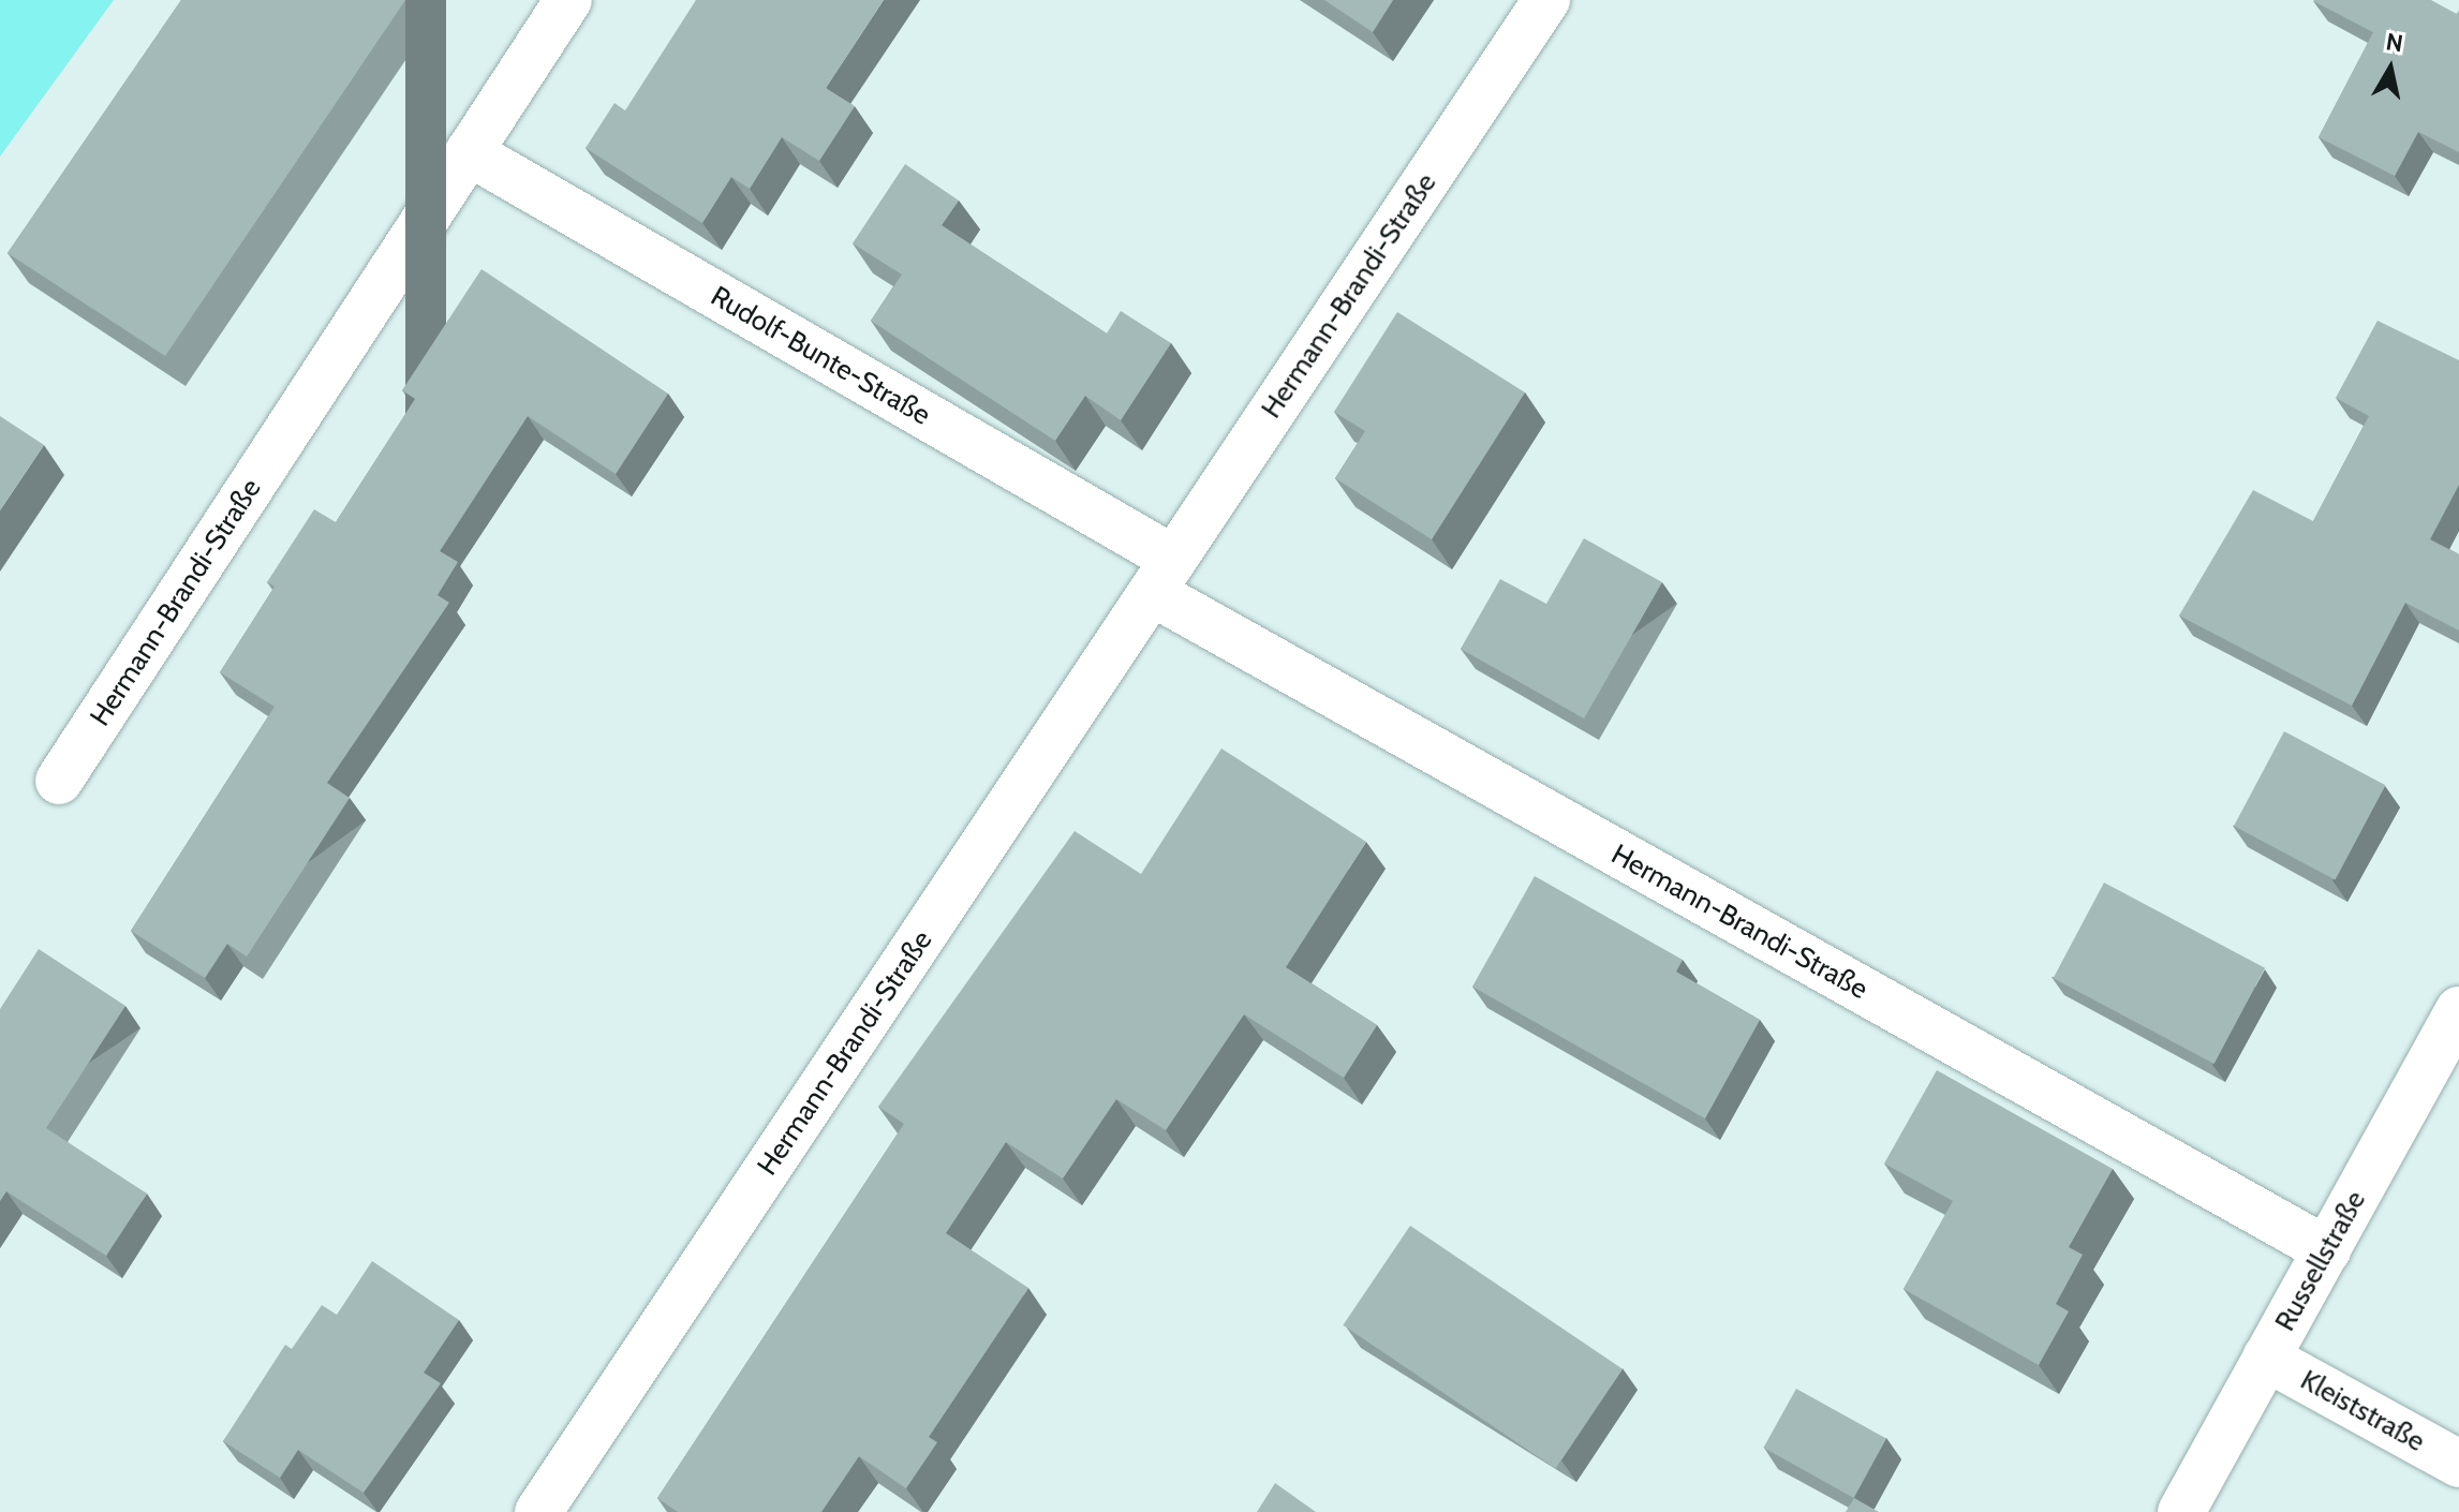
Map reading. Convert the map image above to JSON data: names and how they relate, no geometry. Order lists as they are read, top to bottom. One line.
{"streets":{"street":["Hermann-Brandi-Straße","Rudolf-Bunte-Straße","Russellstraße","Kleiststraße"]},"crossings":[["Hermann-Brandi-Straße","Rudolf-Bunte-Straße"],["Hermann-Brandi-Straße","Russellstraße"],["Russellstraße","Kleiststraße"]],"north":"top"}
